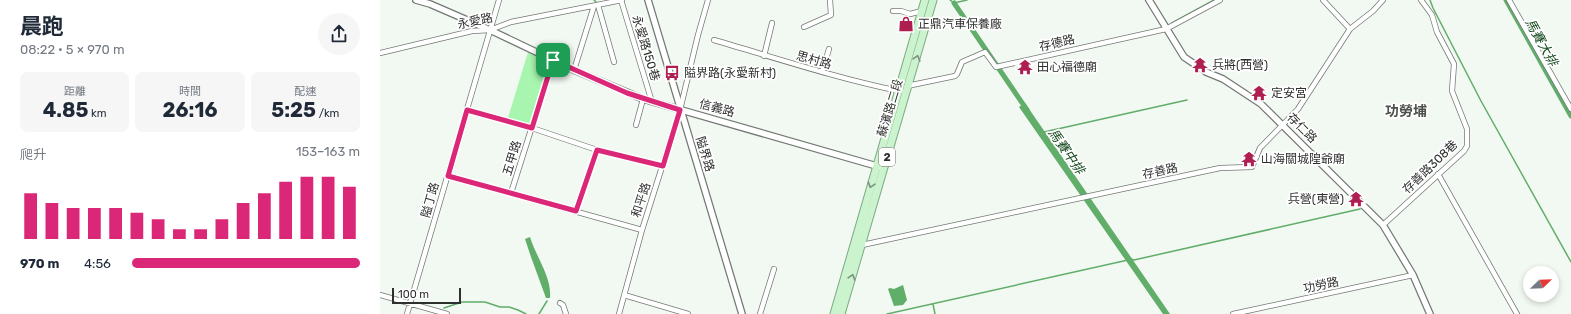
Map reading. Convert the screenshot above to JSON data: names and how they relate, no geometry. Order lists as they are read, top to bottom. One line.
{"streets":{"main road":["蘇濱路二段","2"],"street":["永愛路","存德路","永愛路150巷","思村路","信義路","存仁路","隘界路","五甲路","存善路308巷","存善路","隘丁路","和平路","功勞路"]},"crossings":[["永愛路","永愛路150巷"],["永愛路","信義路"],["永愛路","隘丁路"],["存德路","蘇濱路二段"],["存德路","存仁路"],["永愛路150巷","信義路"],["思村路","蘇濱路二段"],["信義路","蘇濱路二段"],["信義路","隘界路"],["信義路","五甲路"],["信義路","隘丁路"],["信義路","和平路"],["蘇濱路二段","存善路"],["存仁路","存善路308巷"],["存仁路","存善路"],["存仁路","功勞路"],["隘界路","和平路"]],"districts":["功勞埔"],"water":["馬賽大排","馬賽中排"],"places":{"shop":["正鼎汽車保養廠"],"temple":["兵將(西營)","田心福德廟","定安宮","山海關城隍爺廟","兵營(東營)"],"bus stop":["隘界路(永愛新村)"]},"scale_bar":"100 m","north":"top right","page":{"heading":["晨跑","08:22 · 5 × 970 m"],"stats":[["距離","4.85 km"],["時間","26:16"],["配速","5:25 /km"]],"chart":["爬升","153–163 m"],"list":[{"name":"970 m","note":"4:56"}],"scale":"100 m"}}
